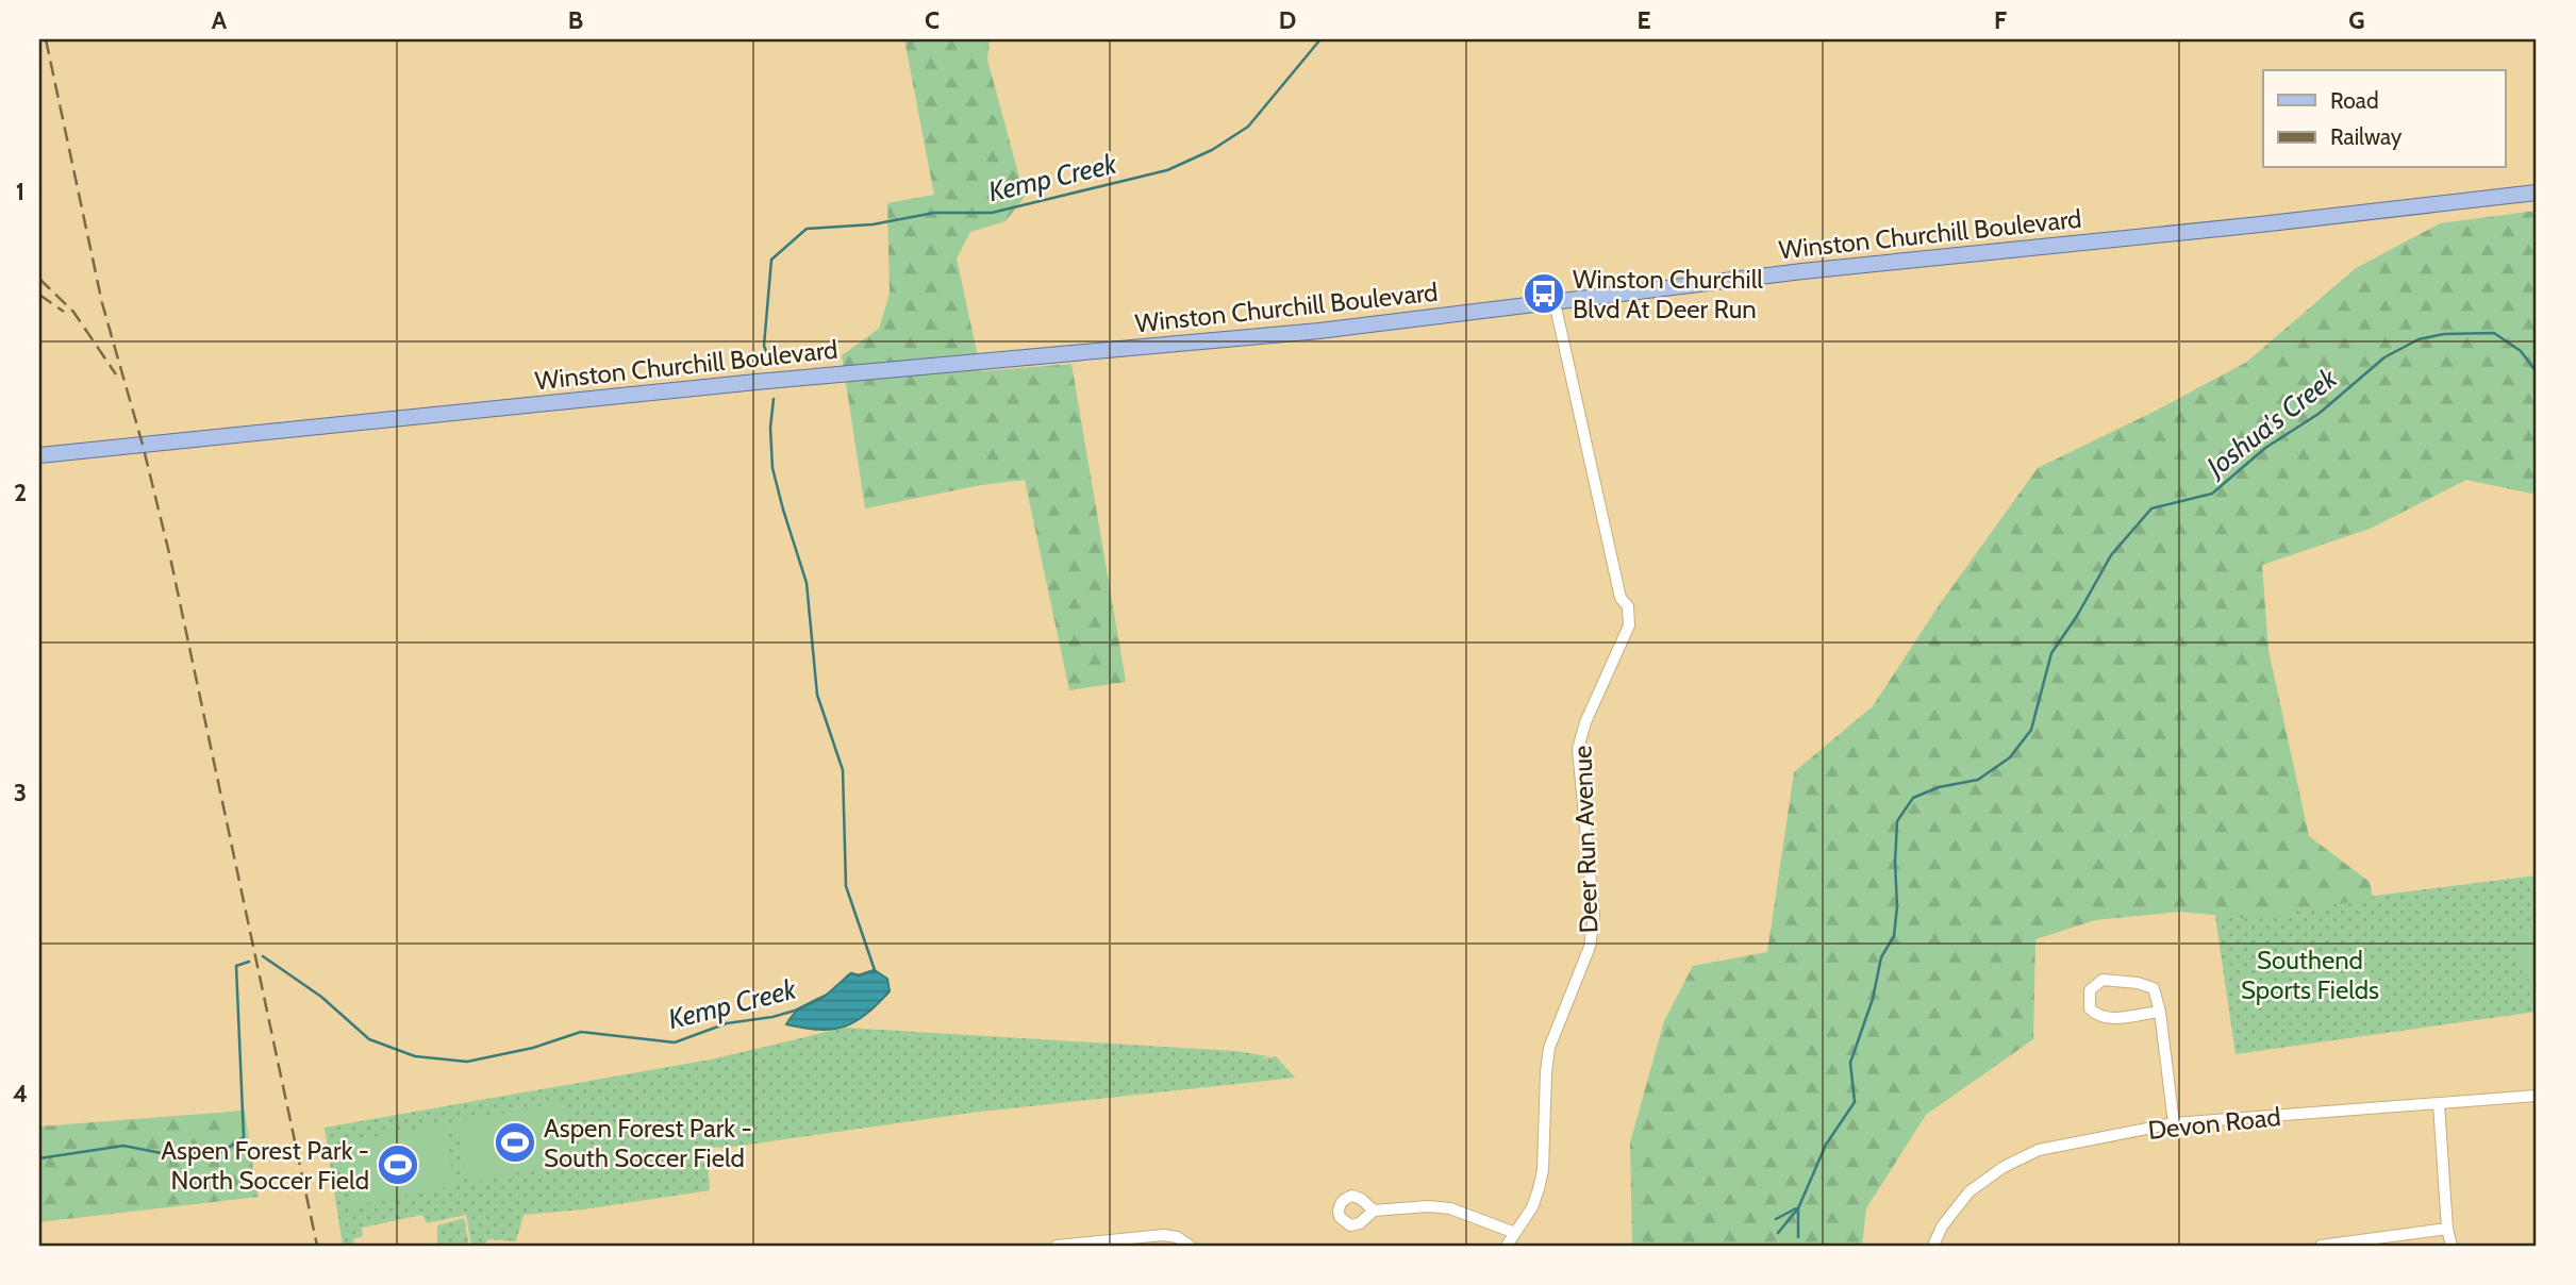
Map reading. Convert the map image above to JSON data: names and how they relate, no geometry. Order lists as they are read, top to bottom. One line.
{"streets":{"main road":["Winston Churchill Boulevard"],"street":["Deer Run Avenue","Devon Road"]},"crossings":[["Winston Churchill Boulevard","Deer Run Avenue"]],"water":["Kemp Creek","Joshua's Creek"],"parks":["Southend Sports Fields"],"places":{"bus stop":["Winston Churchill Blvd At Deer Run"],"sports":["Aspen Forest Park - South Soccer Field","Aspen Forest Park - North Soccer Field"]},"legend":["Road","Railway"],"grid":{"columns":["A","B","C","D","E","F","G"],"rows":["1","2","3","4"]}}
